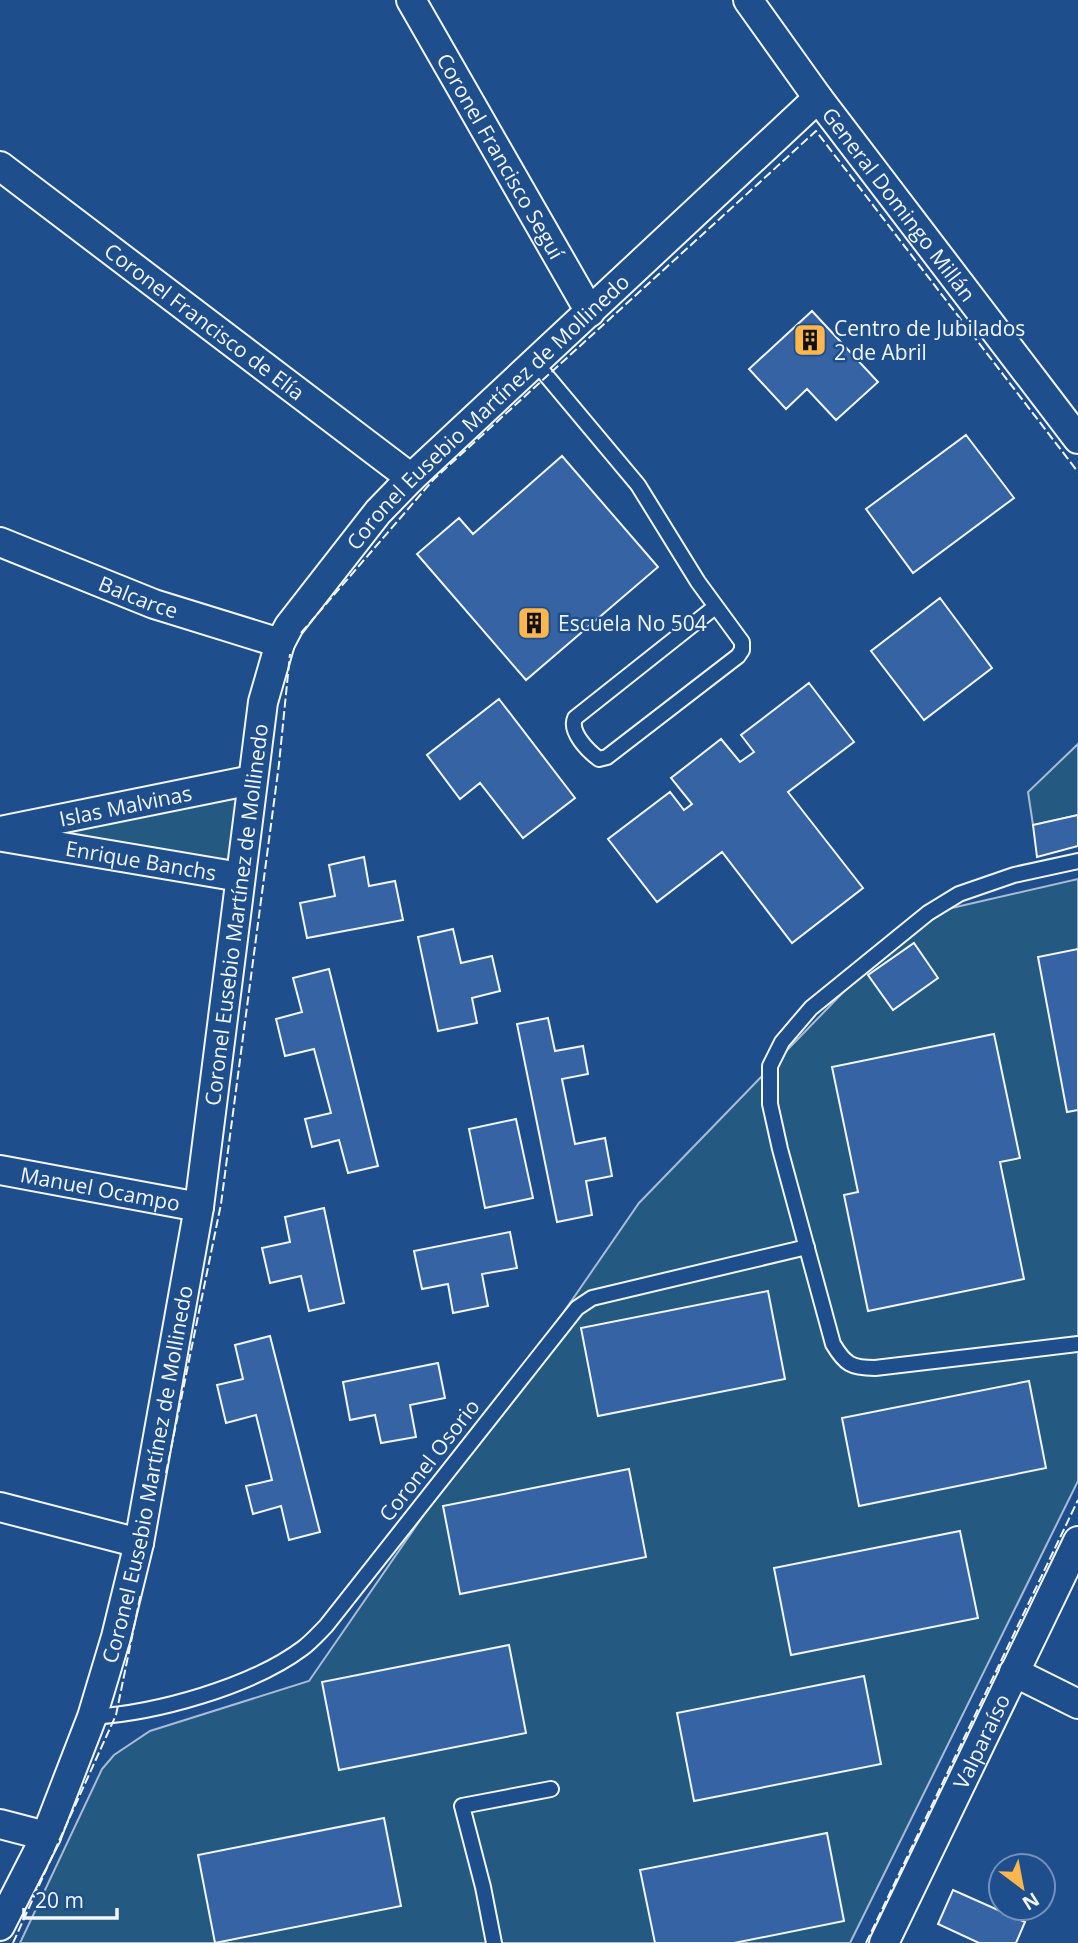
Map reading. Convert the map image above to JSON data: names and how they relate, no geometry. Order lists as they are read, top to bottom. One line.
{"streets":{"street":["Coronel Francisco Seguí","General Domingo Millán","Coronel Francisco de Elía","Coronel Eusebio Martínez de Mollinedo","Balcarce","Islas Malvinas","Enrique Banchs","Manuel Ocampo","Valparaíso"],"lane":["Coronel Osorio"]},"crossings":[["Coronel Francisco Seguí","Coronel Eusebio Martínez de Mollinedo"],["General Domingo Millán","Coronel Eusebio Martínez de Mollinedo"],["Coronel Francisco de Elía","Coronel Eusebio Martínez de Mollinedo"],["Coronel Eusebio Martínez de Mollinedo","Balcarce"],["Coronel Eusebio Martínez de Mollinedo","Islas Malvinas"],["Coronel Eusebio Martínez de Mollinedo","Enrique Banchs"],["Coronel Eusebio Martínez de Mollinedo","Manuel Ocampo"],["Coronel Eusebio Martínez de Mollinedo","Coronel Osorio"],["Islas Malvinas","Enrique Banchs"]],"places":{"building":["Centro de Jubilados 2 de Abril","Escuela No 504"]},"scale_bar":"20 m","north":"bottom right"}
